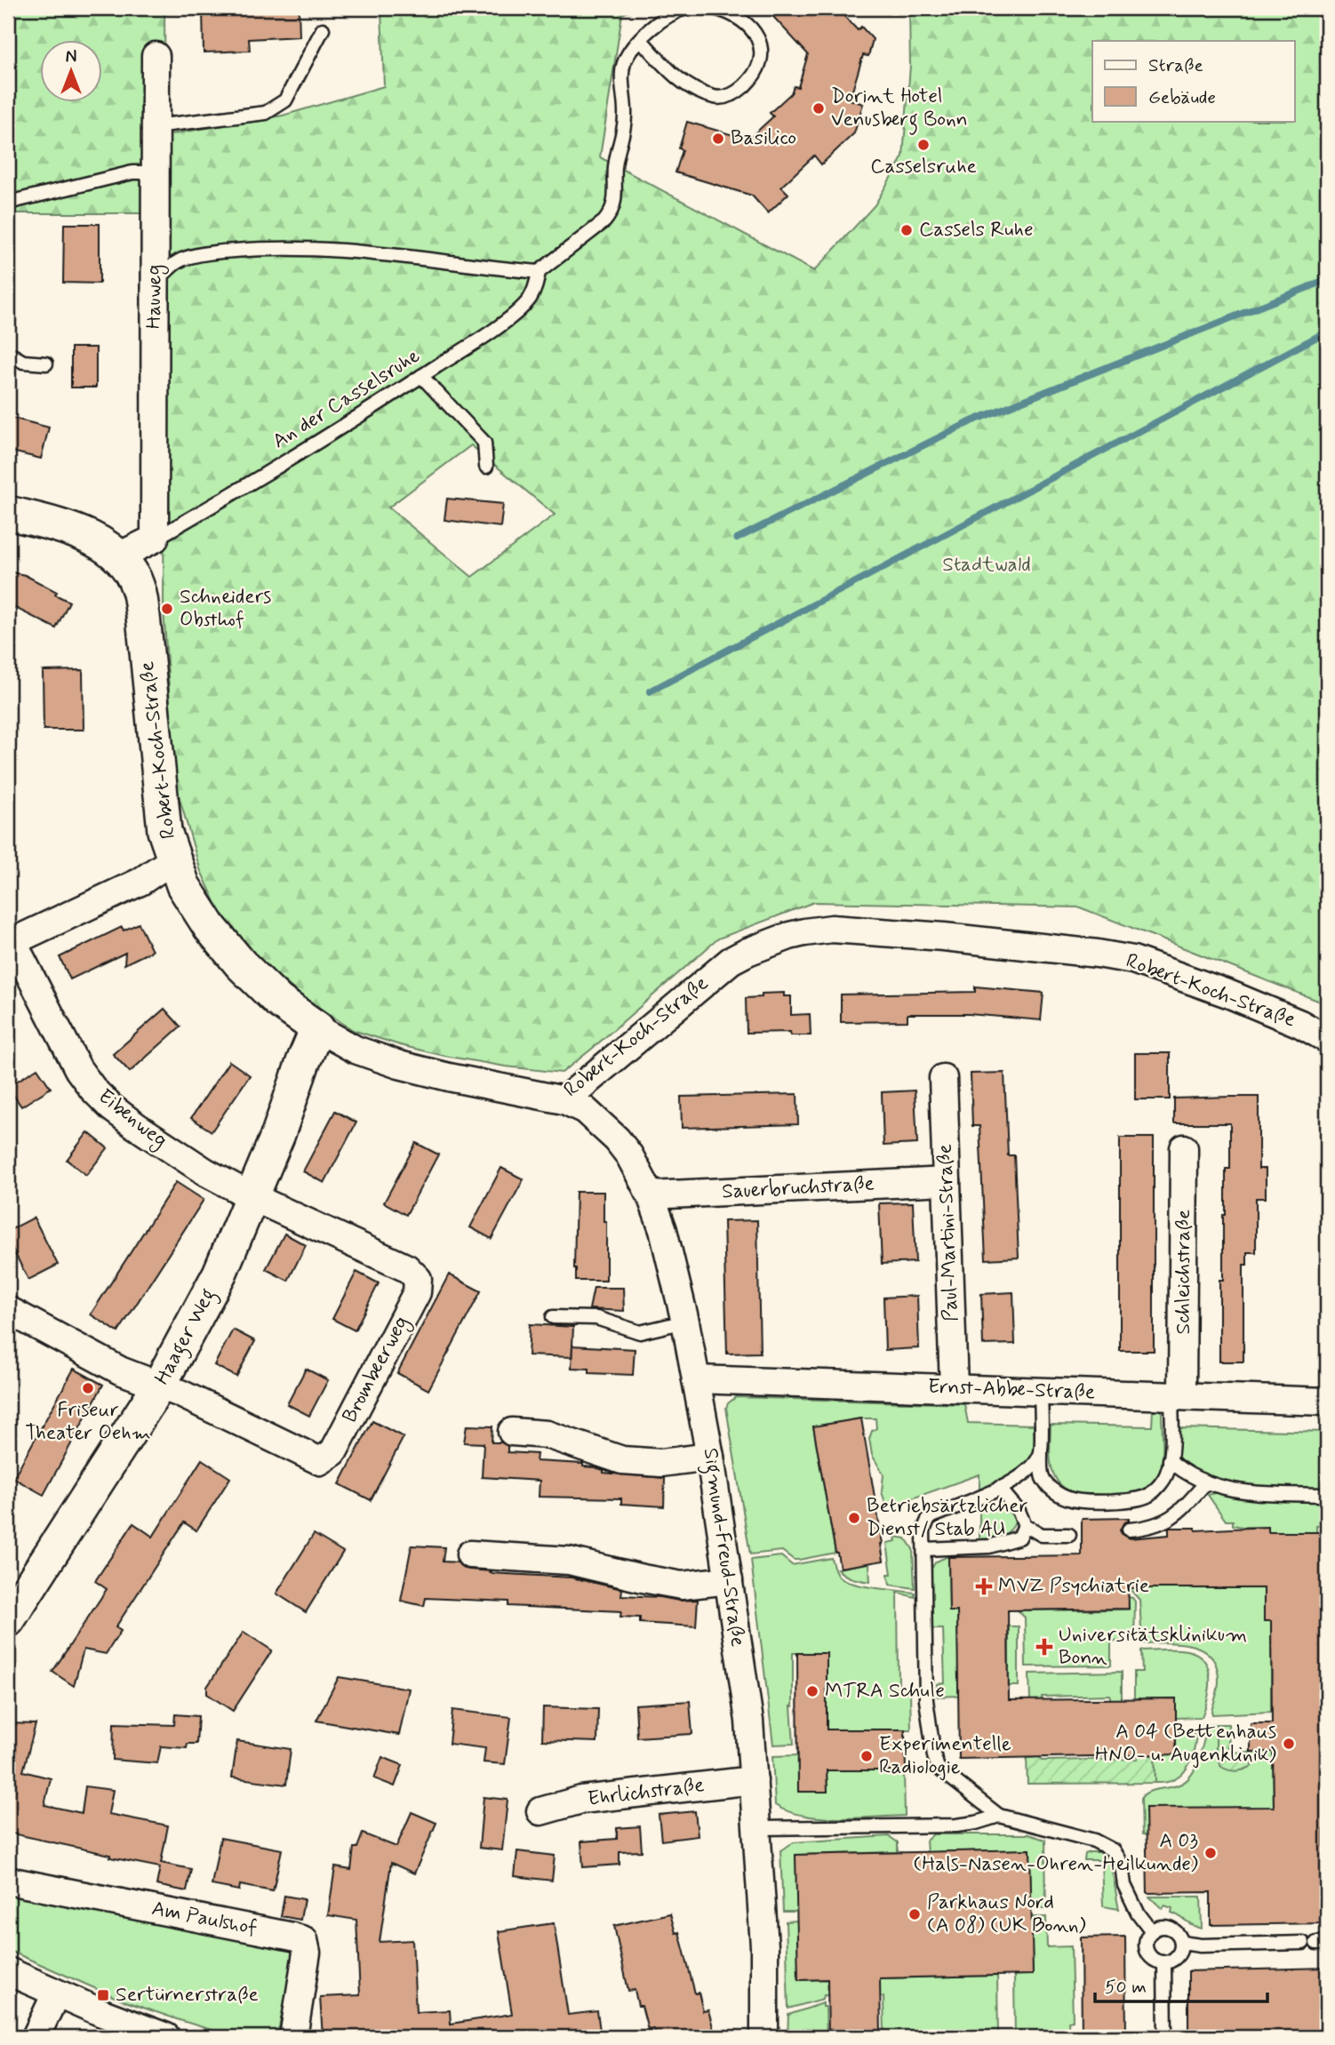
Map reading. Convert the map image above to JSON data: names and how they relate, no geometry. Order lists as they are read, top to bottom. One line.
{"streets":{"street":["Hauweg","Robert-Koch-Straße","Eibenweg","Sauerbruchstraße","Paul-Martini-Straße","Schleichstraße","Haager Weg","Brombeerweg","Ernst-Abbe-Straße","Sigmund-Freud-Straße","Ehrlichstraße","Am Paulshof"],"lane":["An der Casselsruhe"]},"crossings":[["Hauweg","An der Casselsruhe"],["Robert-Koch-Straße","Haager Weg"],["Robert-Koch-Straße","Sigmund-Freud-Straße"],["Eibenweg","Haager Weg"],["Eibenweg","Brombeerweg"],["Sauerbruchstraße","Paul-Martini-Straße"],["Sauerbruchstraße","Sigmund-Freud-Straße"],["Paul-Martini-Straße","Ernst-Abbe-Straße"],["Schleichstraße","Ernst-Abbe-Straße"],["Haager Weg","Brombeerweg"],["Ernst-Abbe-Straße","Sigmund-Freud-Straße"],["Sigmund-Freud-Straße","Ehrlichstraße"]],"parks":["Stadtwald"],"places":{"other":["Dorint Hotel Venusberg Bonn","Basilico","Casselsruhe","Cassels Ruhe","Schneiders Obsthof","Friseur Theater Oehm","Betriebsärtzlicher Dienst/ Stab AU","MTRA Schule","A 04 (Bettenhaus HNO- u. Augenklinik)","Experimentelle Radiologie","A 03 (Hals-Nasen-Ohren-Heilkunde)","Parkhaus Nord (A 08) (UK Bonn)"],"health":["MVZ Psychiatrie","Universitätsklinikum Bonn"],"transit":["Sertürnerstraße"]},"legend":["Straße","Gebäude"],"scale_bar":"50 m","north":"top"}
